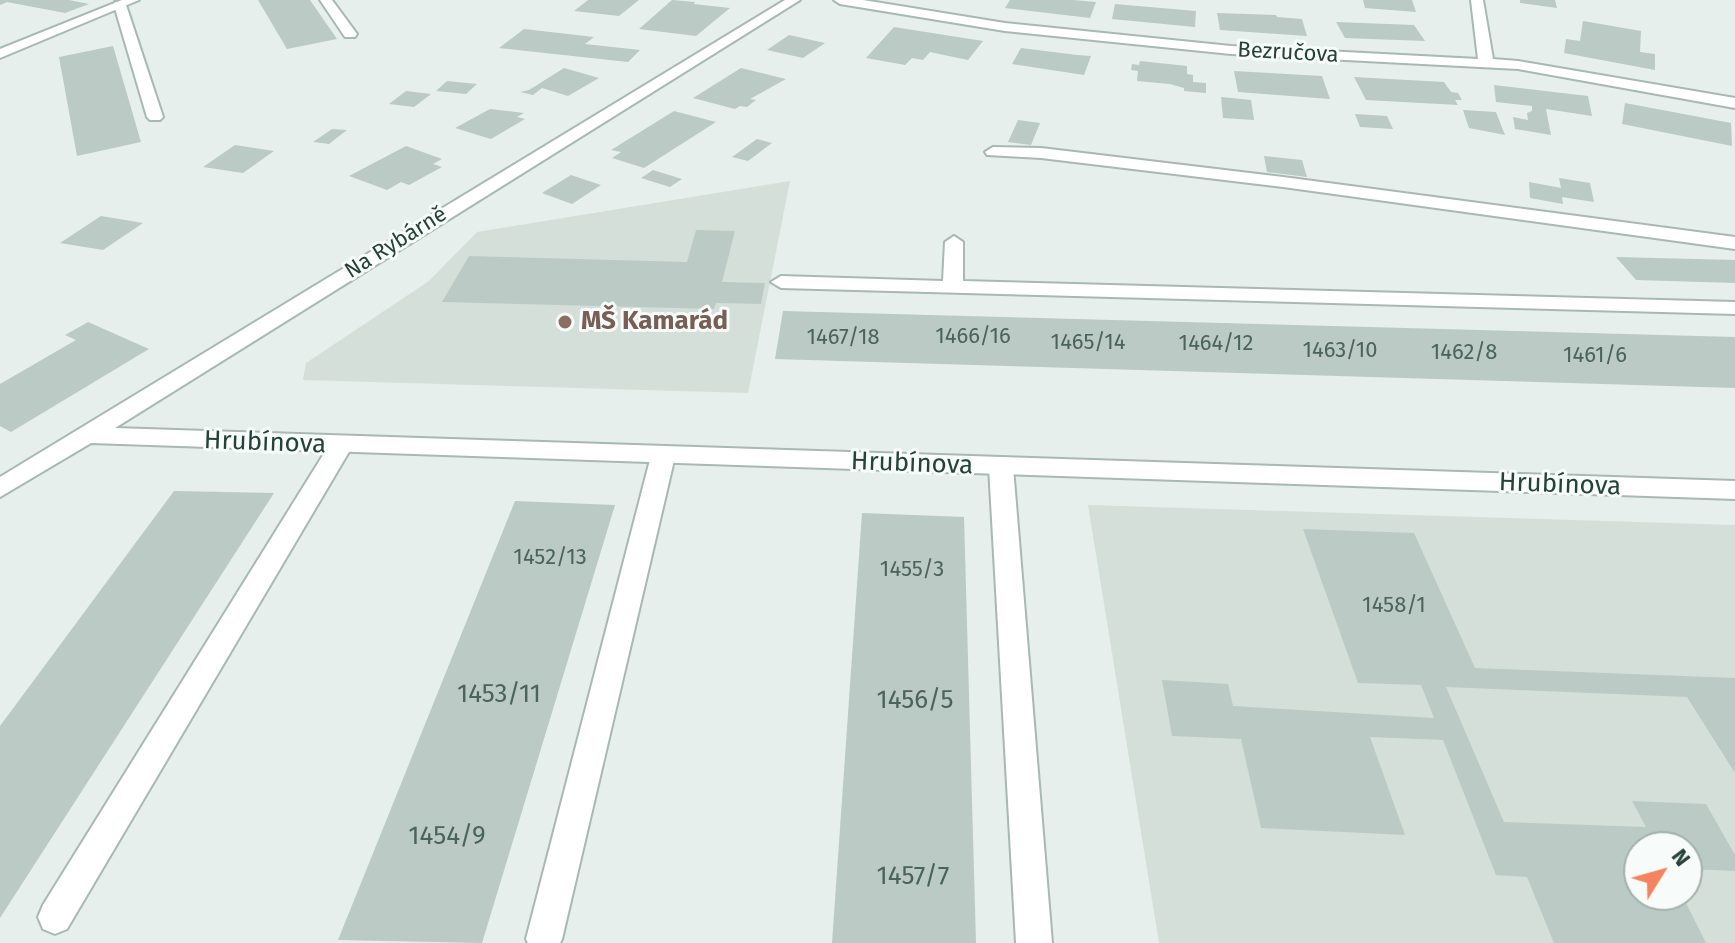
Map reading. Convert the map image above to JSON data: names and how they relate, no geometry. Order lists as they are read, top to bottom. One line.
{"streets":{"street":["Bezručova","Na Rybárně","Hrubínova"]},"crossings":[["Na Rybárně","Hrubínova"]],"places":["MŠ Kamarád"],"house_numbers":["1466/16","1467/18","1465/14","1464/12","1463/10","1462/8","1461/6","1452/13","1455/3","1458/1","1453/11","1456/5","1454/9","1457/7"],"north":"top right"}
